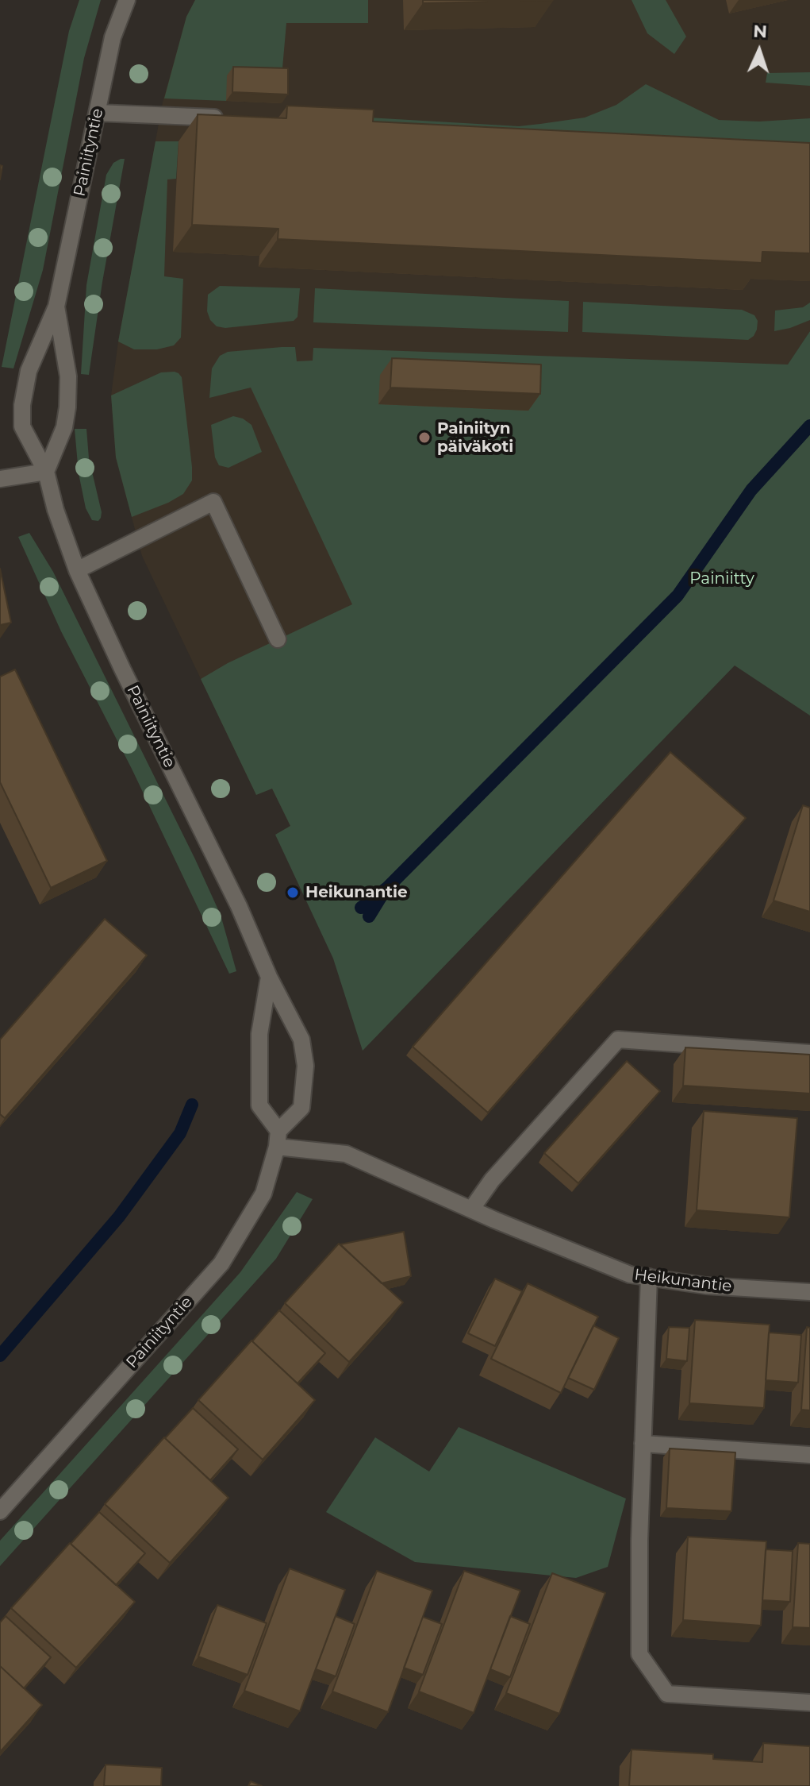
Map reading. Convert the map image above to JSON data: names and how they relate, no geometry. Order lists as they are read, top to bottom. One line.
{"streets":{"street":["Painiityntie","Heikunantie"]},"crossings":[["Painiityntie","Heikunantie"]],"parks":["Painiitty"],"places":["Painiityn päiväkoti","Heikunantie"],"north":"top"}
